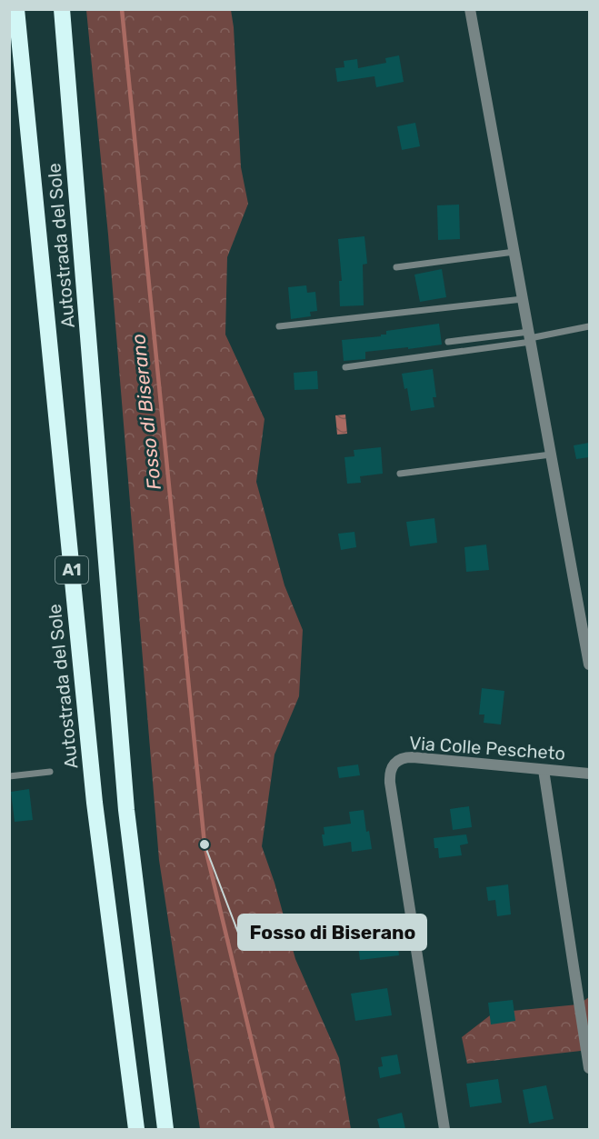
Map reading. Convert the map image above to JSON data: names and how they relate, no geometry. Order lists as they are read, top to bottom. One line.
{"streets":{"highway":["Autostrada del Sole","A1"],"street":["Via Colle Pescheto"]},"water":["Fosso di Biserano"],"places":["Fosso di Biserano"]}
